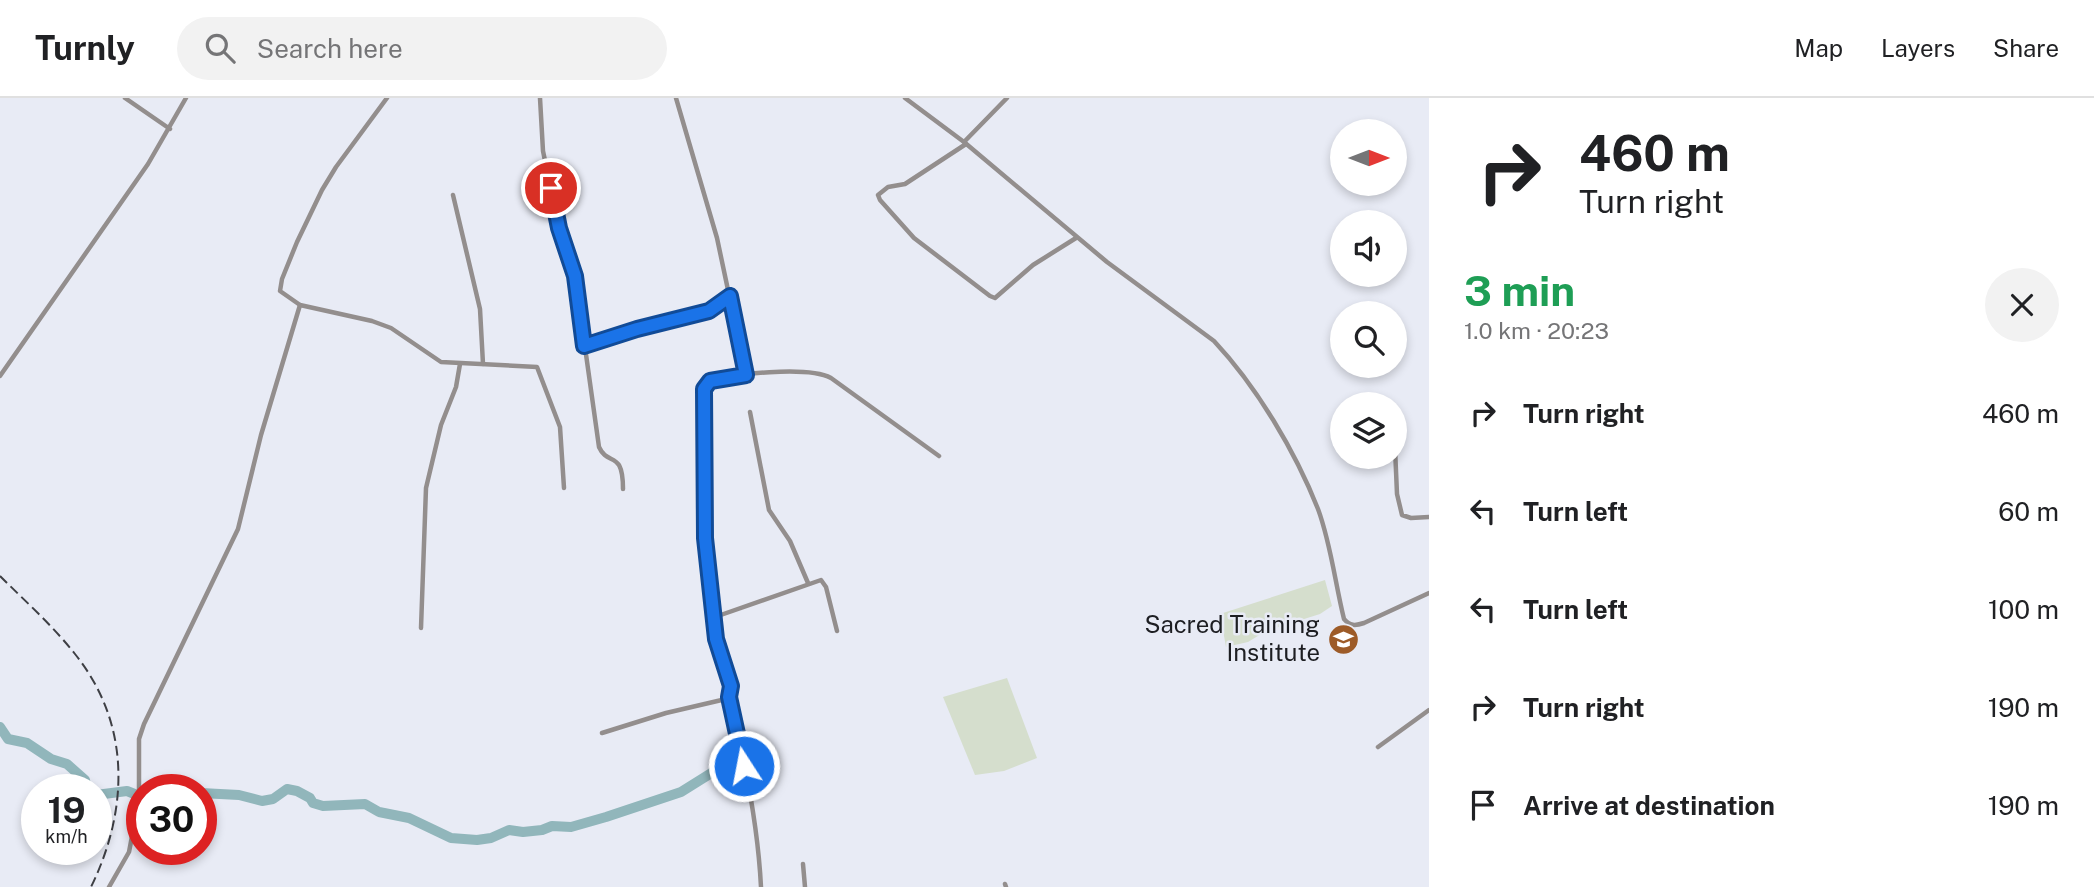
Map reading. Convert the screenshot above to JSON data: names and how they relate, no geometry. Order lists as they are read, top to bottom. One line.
{"places":{"school or university":["Sacred Training Institute"]},"north":"right","page":{"header":"Turnly","search":"Search here","nav":["Map","Layers","Share"],"turn":["460 m","Turn right"],"heading":["3 min","1.0 km · 20:23"],"list":[{"name":"Turn right","value":"460 m"},{"name":"Turn left","value":"60 m"},{"name":"Turn left","value":"100 m"},{"name":"Turn right","value":"190 m"},{"name":"Arrive at destination","value":"190 m"}],"speed":"19 km/h","limit":"30"}}
